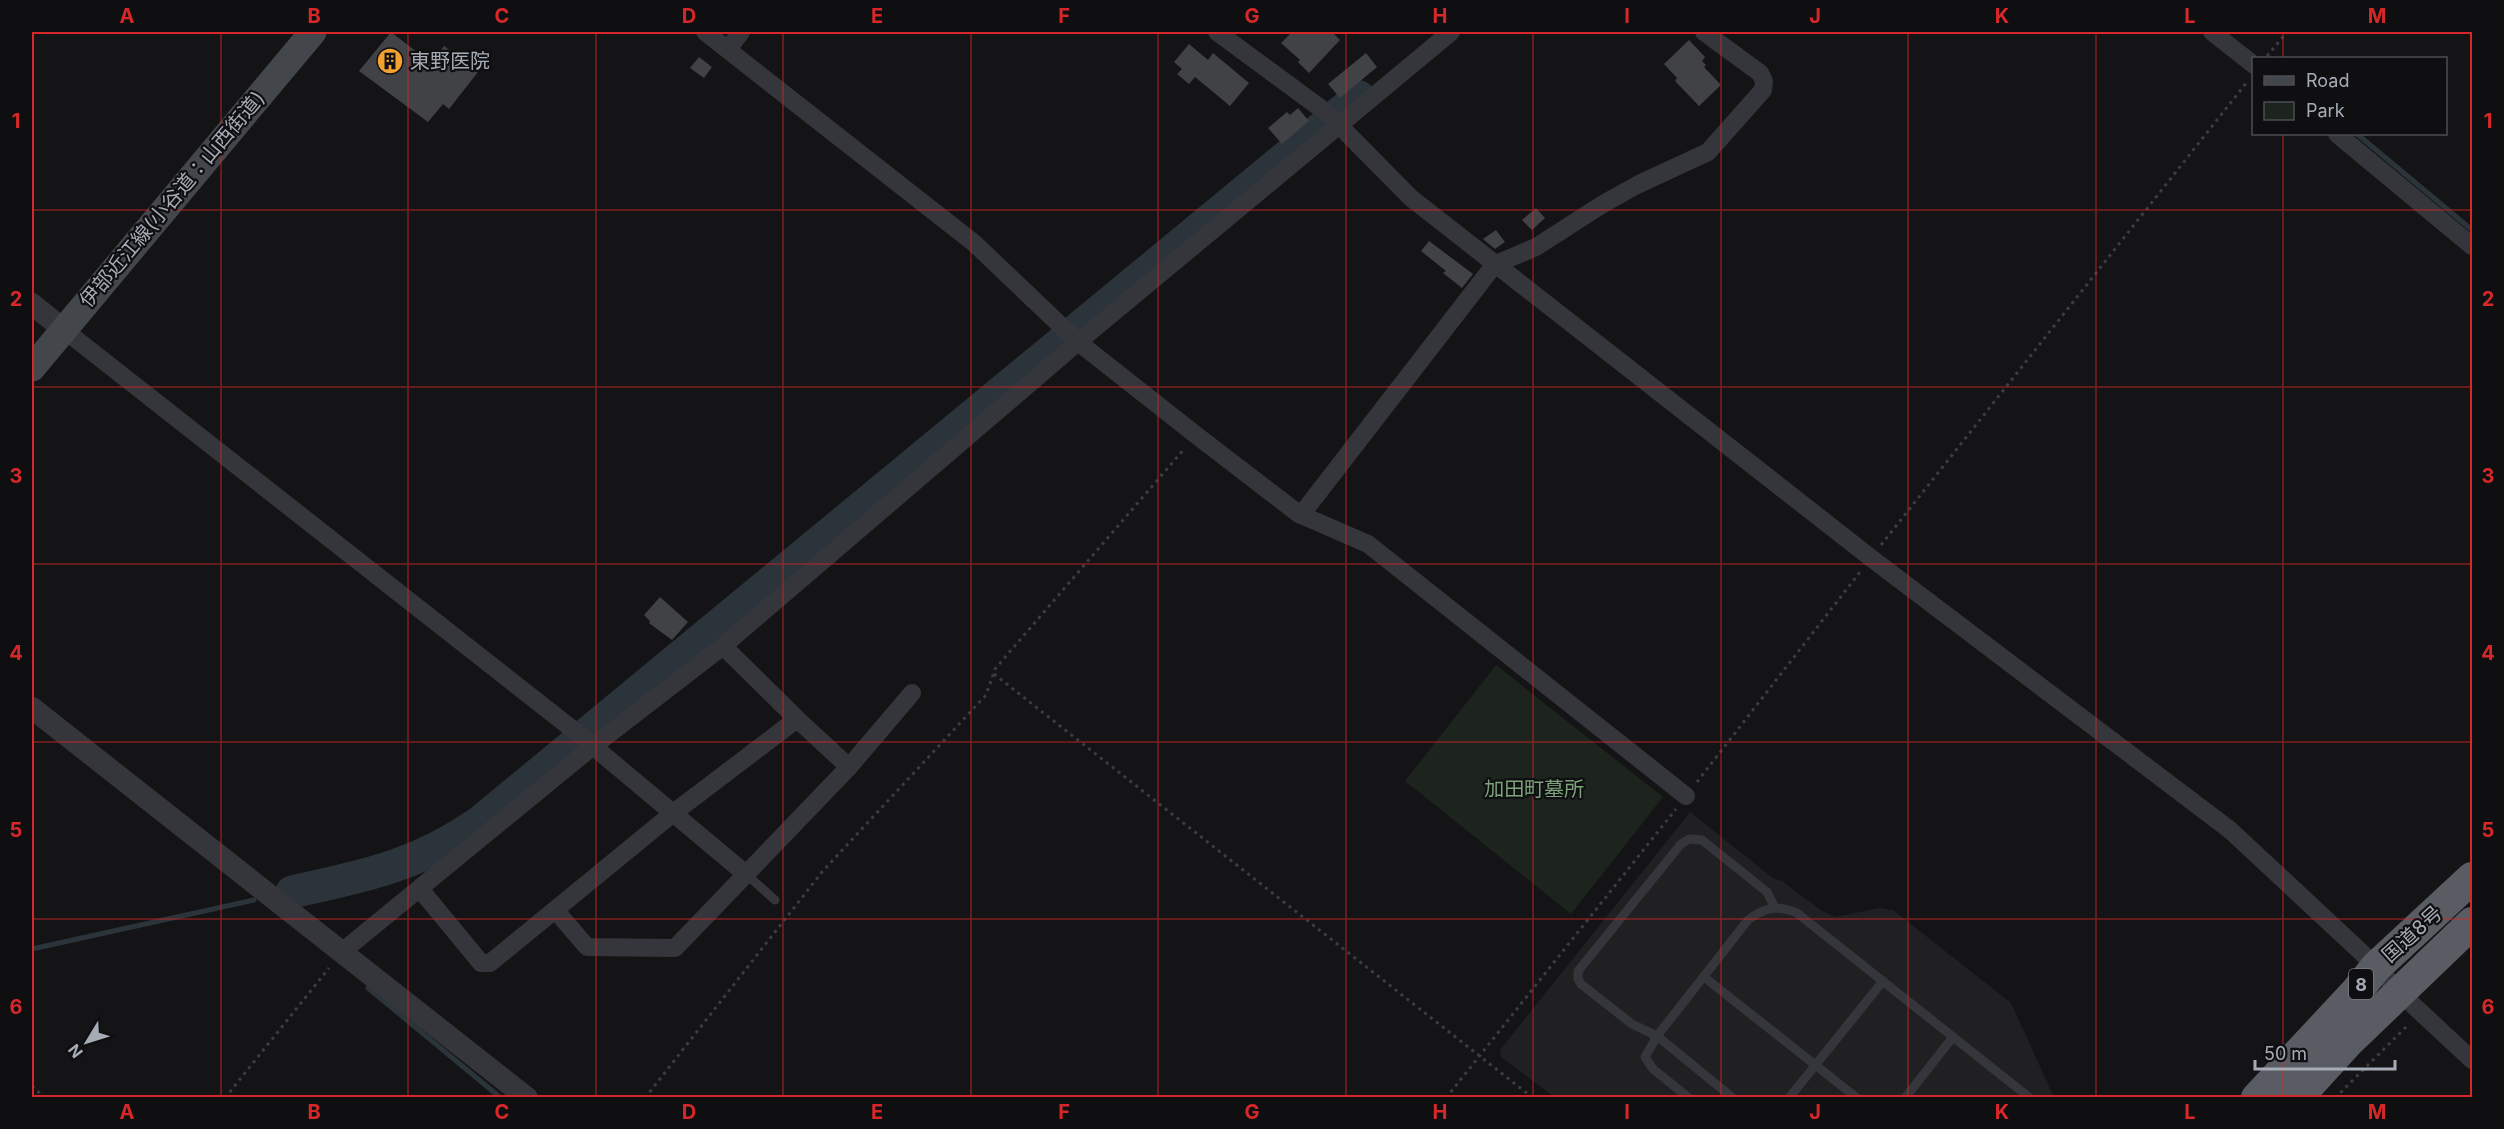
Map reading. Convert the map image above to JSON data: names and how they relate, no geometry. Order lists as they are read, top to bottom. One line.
{"streets":{"highway":["国道8号","8"],"main road":["伊部近江線(小谷道：山西街道)"]},"parks":["加田町墓所"],"places":{"building":["東野医院"]},"legend":["Road","Park"],"scale_bar":"50 m","north":"bottom left","grid":{"columns":["A","B","C","D","E","F","G","H","I","J","K","L","M"],"rows":["1","2","3","4","5","6"]}}
